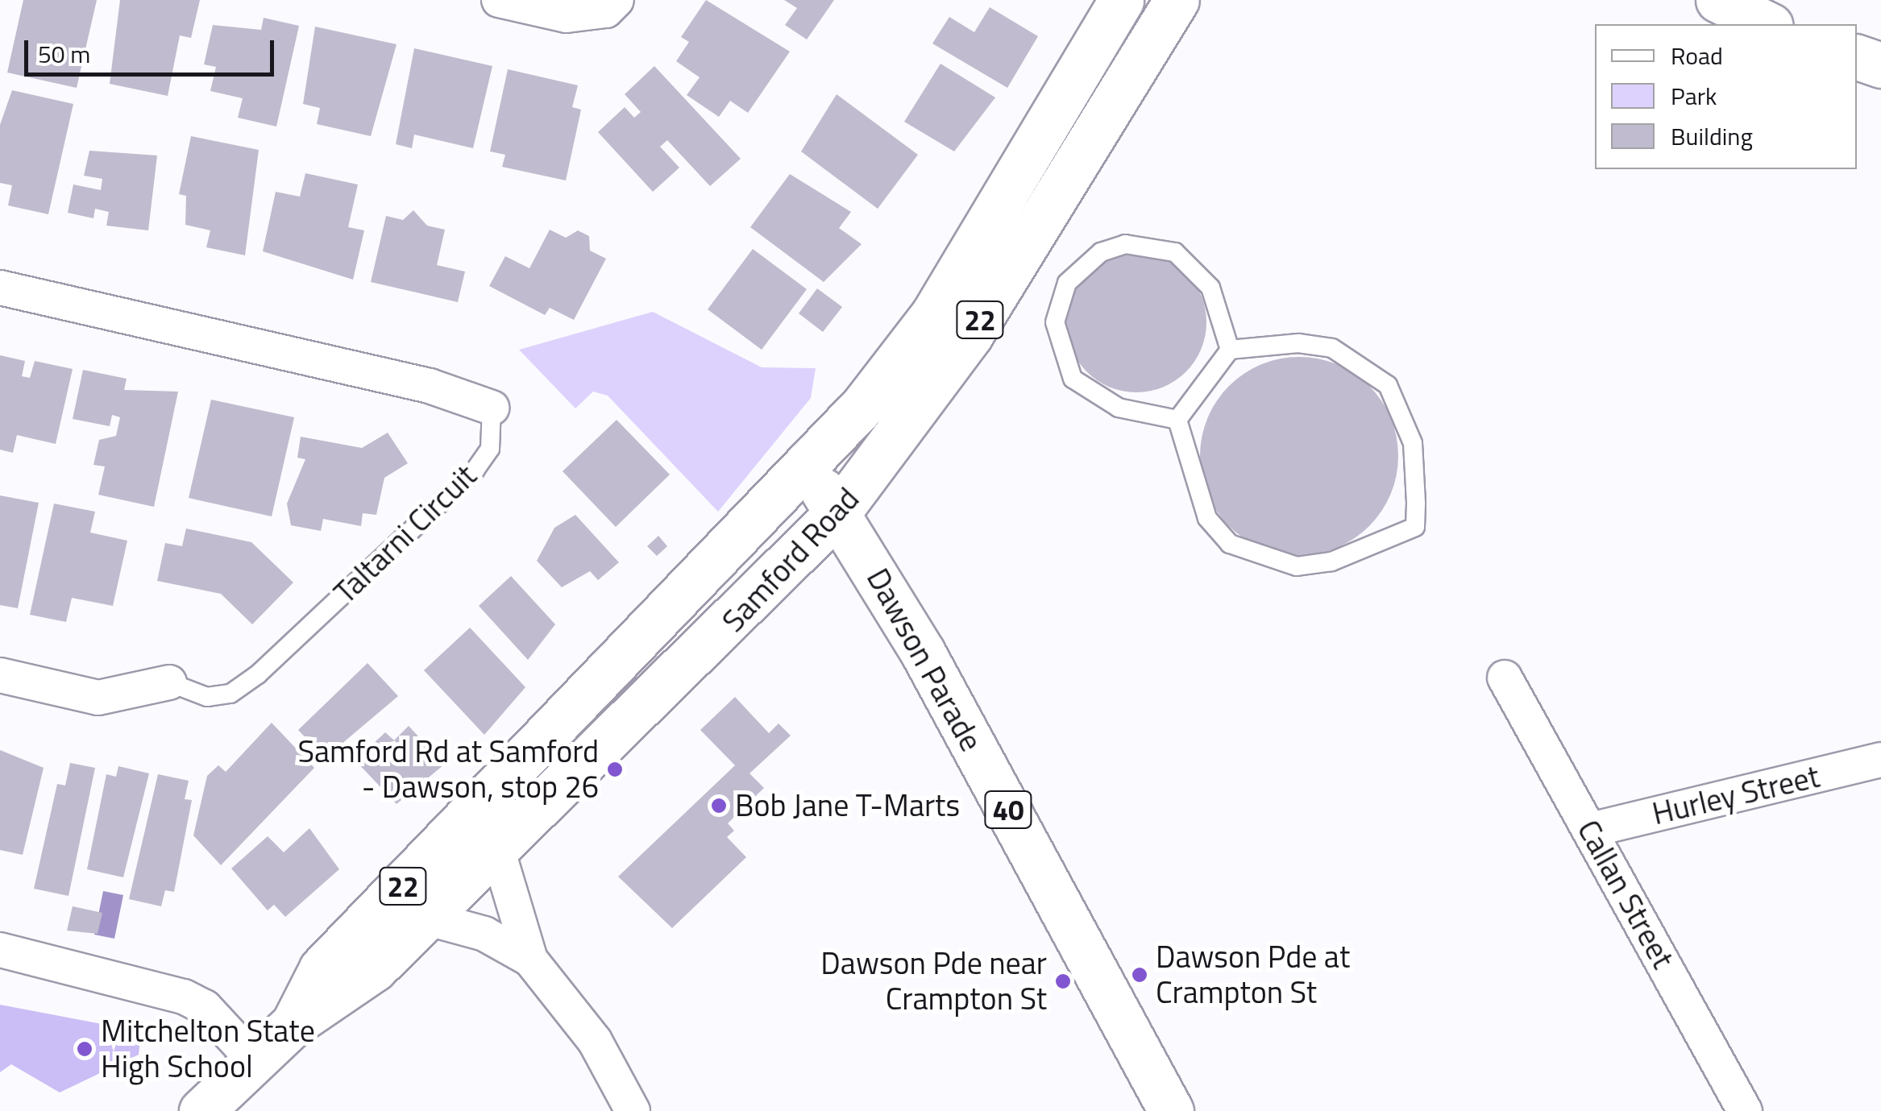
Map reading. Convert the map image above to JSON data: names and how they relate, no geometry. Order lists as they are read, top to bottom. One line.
{"streets":{"main road":["22","Samford Road","Dawson Parade","40"],"street":["Taltarni Circuit","Hurley Street","Callan Street"]},"crossings":[["Samford Road","Dawson Parade"],["Hurley Street","Callan Street"]],"places":["Samford Rd at Samford - Dawson, stop 26","Bob Jane T-Marts","Dawson Pde at Crampton St","Dawson Pde near Crampton St","Mitchelton State High School"],"legend":["Road","Park","Building"],"scale_bar":"50 m"}
